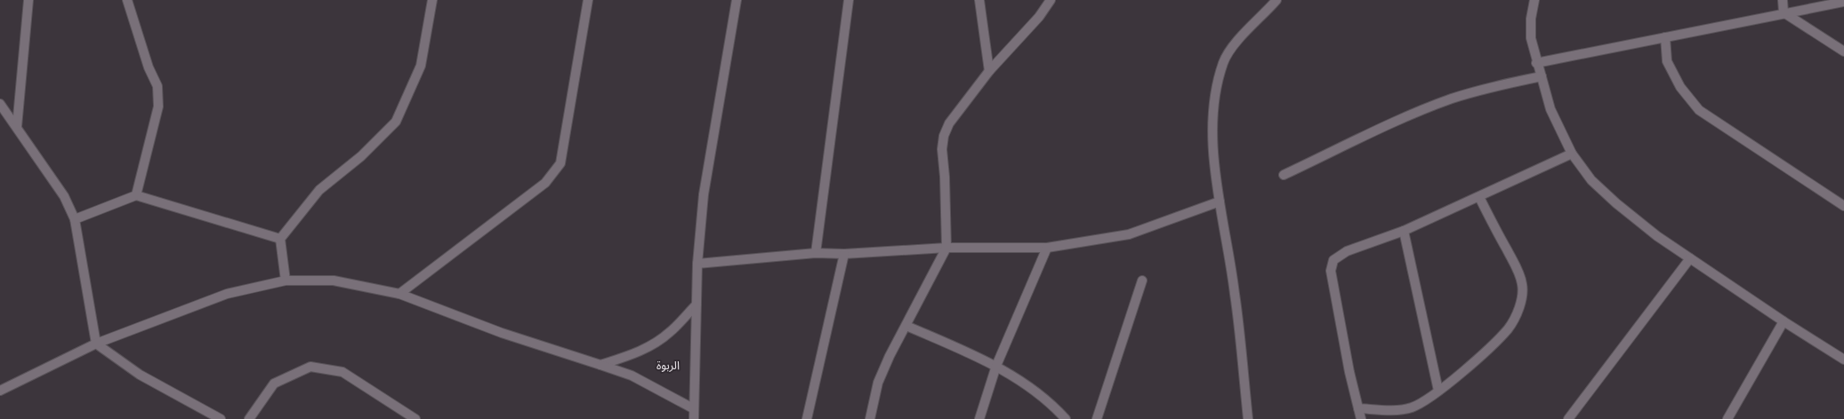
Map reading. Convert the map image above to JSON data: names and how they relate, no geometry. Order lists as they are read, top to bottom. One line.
{"districts":["الربوة"]}
